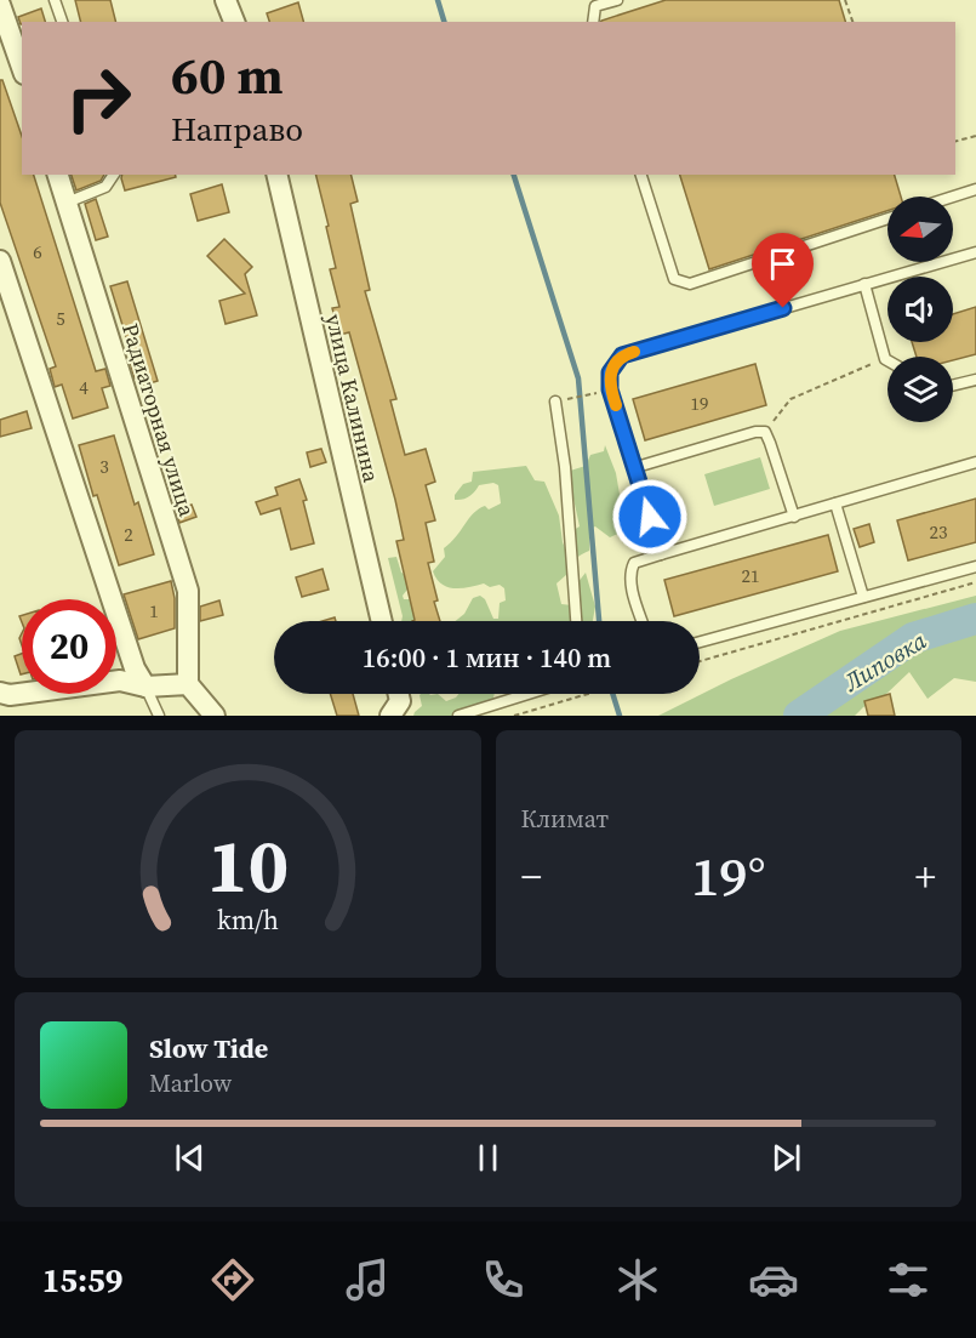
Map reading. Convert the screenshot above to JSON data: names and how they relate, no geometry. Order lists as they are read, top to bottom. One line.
{"streets":{"street":["улица Калинина","Радиаторная улица"]},"water":["Липовка"],"house_numbers":["6","5","4","19","3","23","2","21","1"],"north":"left","page":{"turn":["60 m","Направо"],"limit":"20","trip":"16:00 · 1 мин · 140 m","tile":"Климат","heat":["−","19°","+"],"song":["Slow Tide","Marlow"],"tabs":"15:59","gauge":["10","km/h"]}}
